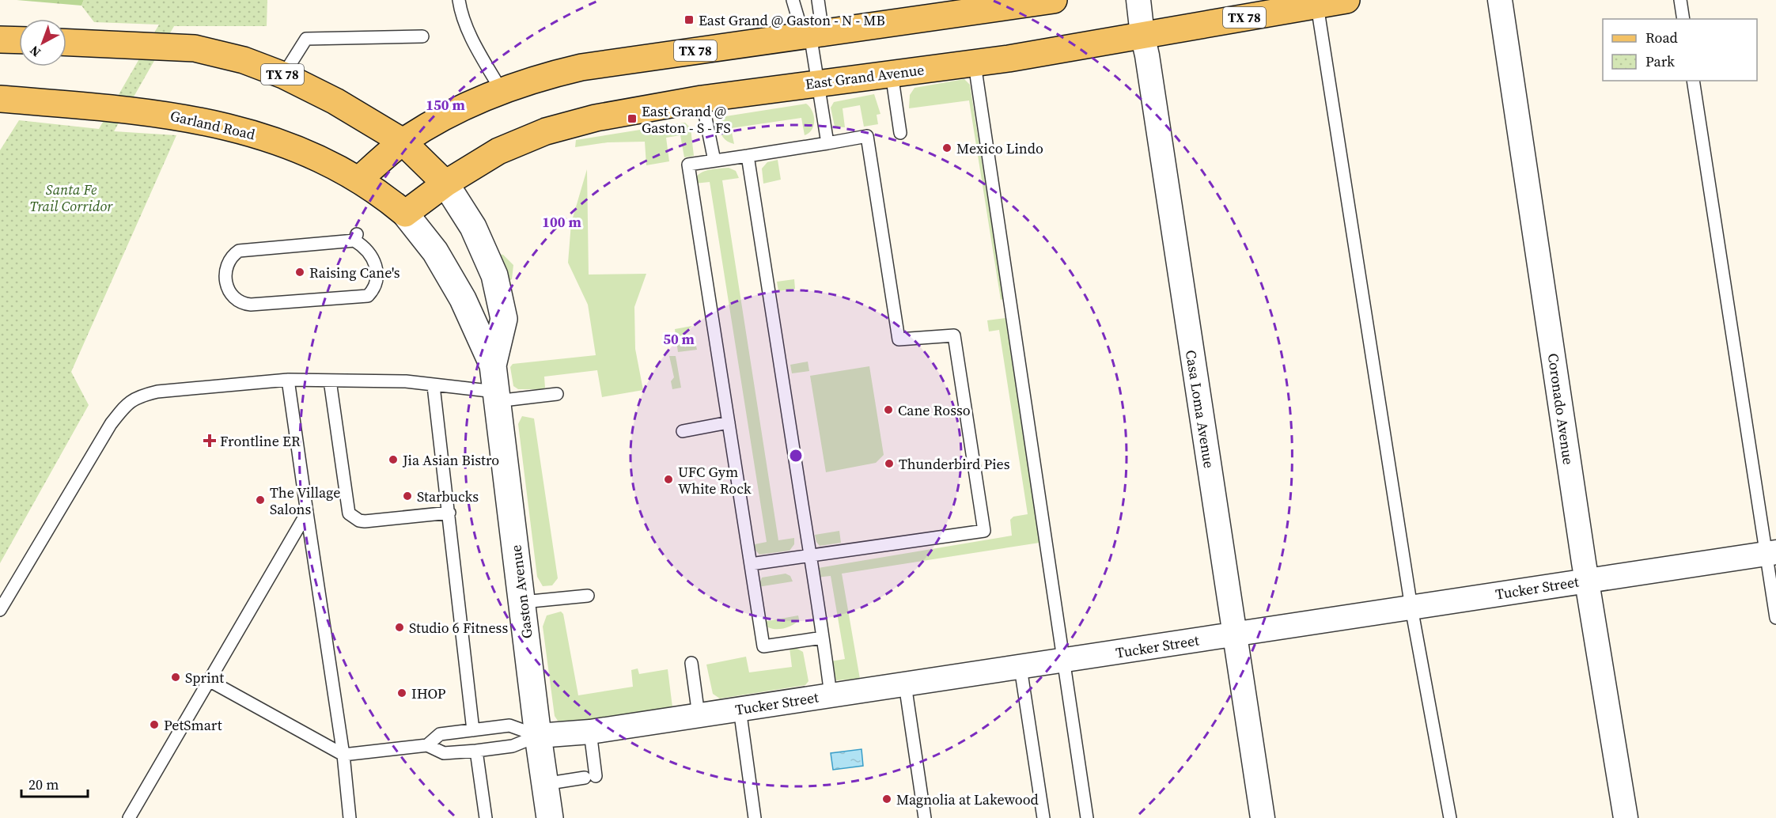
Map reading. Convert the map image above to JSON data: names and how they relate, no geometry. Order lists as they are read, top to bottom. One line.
{"streets":{"main road":["TX 78","East Grand Avenue","Garland Road"],"street":["Casa Loma Avenue","Coronado Avenue","Tucker Street","Gaston Avenue"]},"crossings":[["TX 78","East Grand Avenue"],["TX 78","Garland Road"],["TX 78","Gaston Avenue"],["East Grand Avenue","Garland Road"],["East Grand Avenue","Casa Loma Avenue"],["East Grand Avenue","Gaston Avenue"],["Garland Road","Gaston Avenue"],["Casa Loma Avenue","Tucker Street"],["Coronado Avenue","Tucker Street"],["Tucker Street","Gaston Avenue"]],"parks":["Santa Fe Trail Corridor"],"places":{"transit":["East Grand @ Gaston - N - MB","East Grand @ Gaston - S - FS"],"other":["Mexico Lindo","Raising Cane's","Cane Rosso","Jia Asian Bistro","Thunderbird Pies","UFC Gym White Rock","Starbucks","The Village Salons","Studio 6 Fitness","Sprint","IHOP","PetSmart","Magnolia at Lakewood"],"health":["Frontline ER"]},"legend":["Road","Park"],"scale_bar":"20 m","north":"bottom left","rings":["150 m","100 m","50 m"]}
